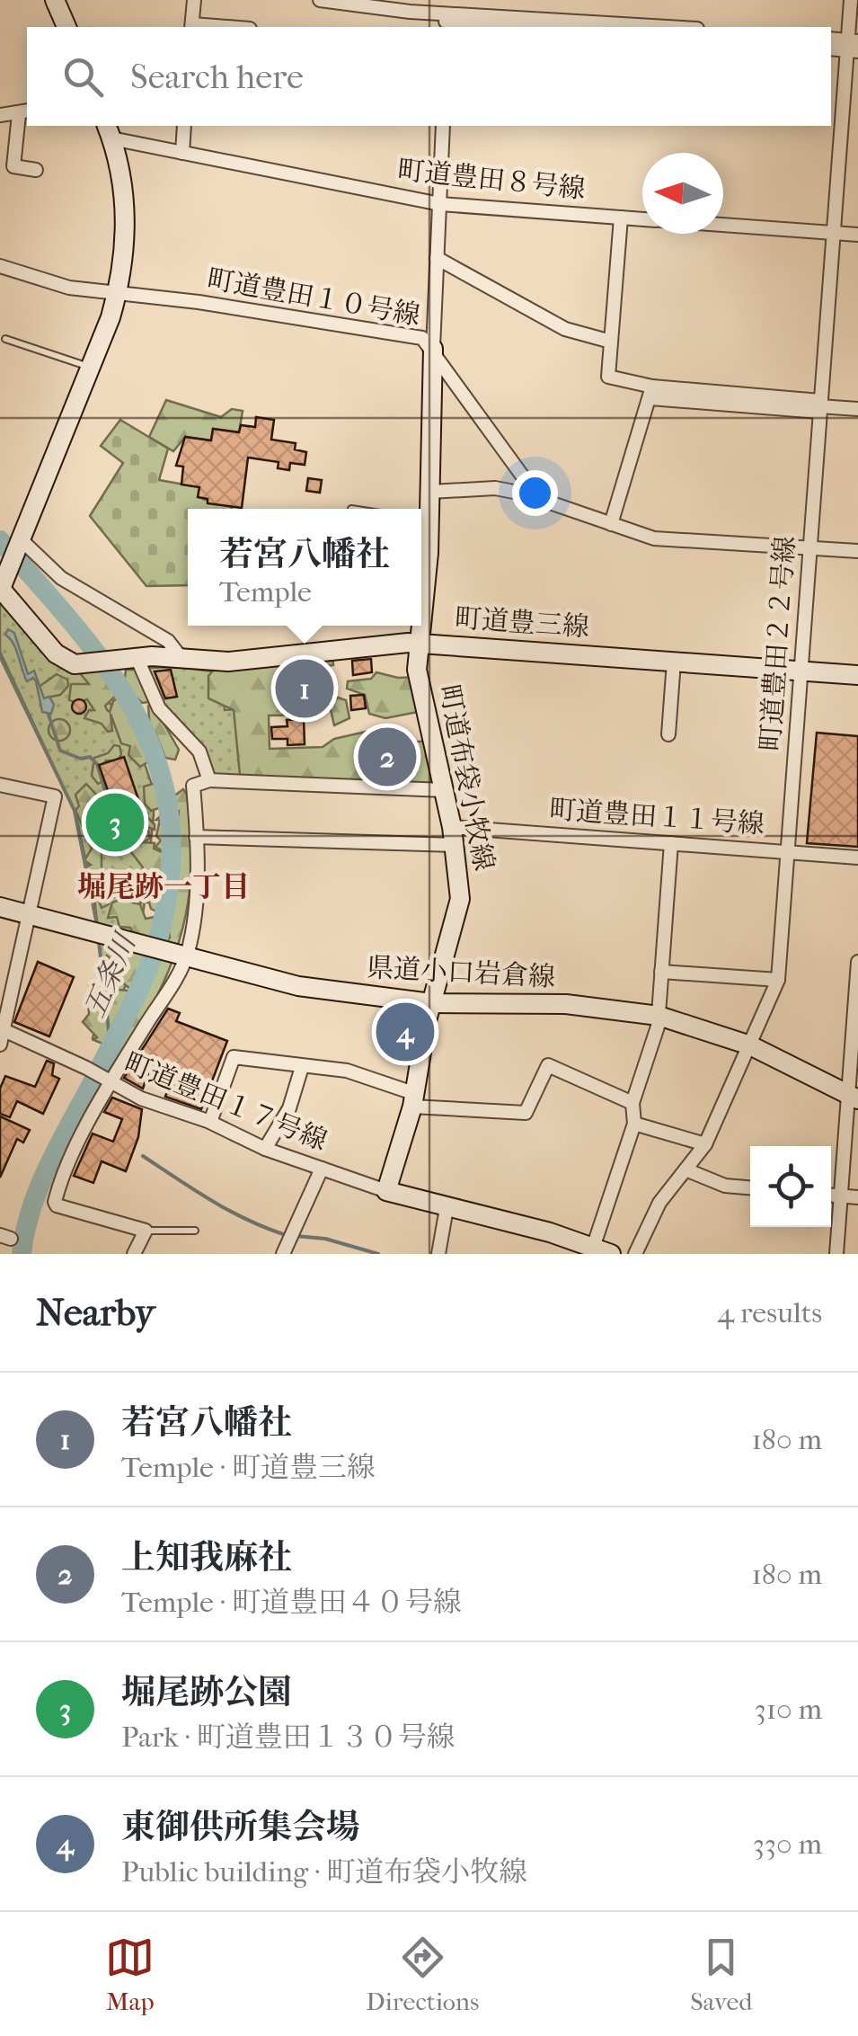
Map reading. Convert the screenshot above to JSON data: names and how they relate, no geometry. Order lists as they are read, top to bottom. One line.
{"streets":{"street":["町道豊田８号線","町道豊田１０号線","町道豊三線","町道豊田２２号線","町道布袋小牧線","町道豊田１１号線","県道小口岩倉線","町道豊田１７号線"]},"crossings":[["町道豊田８号線","町道豊田２２号線"],["町道豊田１０号線","町道布袋小牧線"],["町道豊三線","町道豊田２２号線"],["町道豊三線","町道布袋小牧線"],["町道豊田２２号線","町道豊田１１号線"],["町道豊田２２号線","県道小口岩倉線"],["町道布袋小牧線","町道豊田１１号線"],["町道布袋小牧線","県道小口岩倉線"],["町道布袋小牧線","町道豊田１７号線"]],"districts":["堀尾跡一丁目"],"water":["五条川"],"north":"left","page":{"search":"Search here","popup":["若宮八幡社","Temple"],"pins":["1","2","3","4"],"heading":["Nearby","4 results"],"list":[{"mark":"1","name":"若宮八幡社","note":"Temple · 町道豊三線","value":"180 m"},{"mark":"2","name":"上知我麻社","note":"Temple · 町道豊田４０号線","value":"180 m"},{"mark":"3","name":"堀尾跡公園","note":"Park · 町道豊田１３０号線","value":"310 m"},{"mark":"4","name":"東御供所集会場","note":"Public building · 町道布袋小牧線","value":"330 m"}],"nav":["Map","Directions","Saved"]}}
